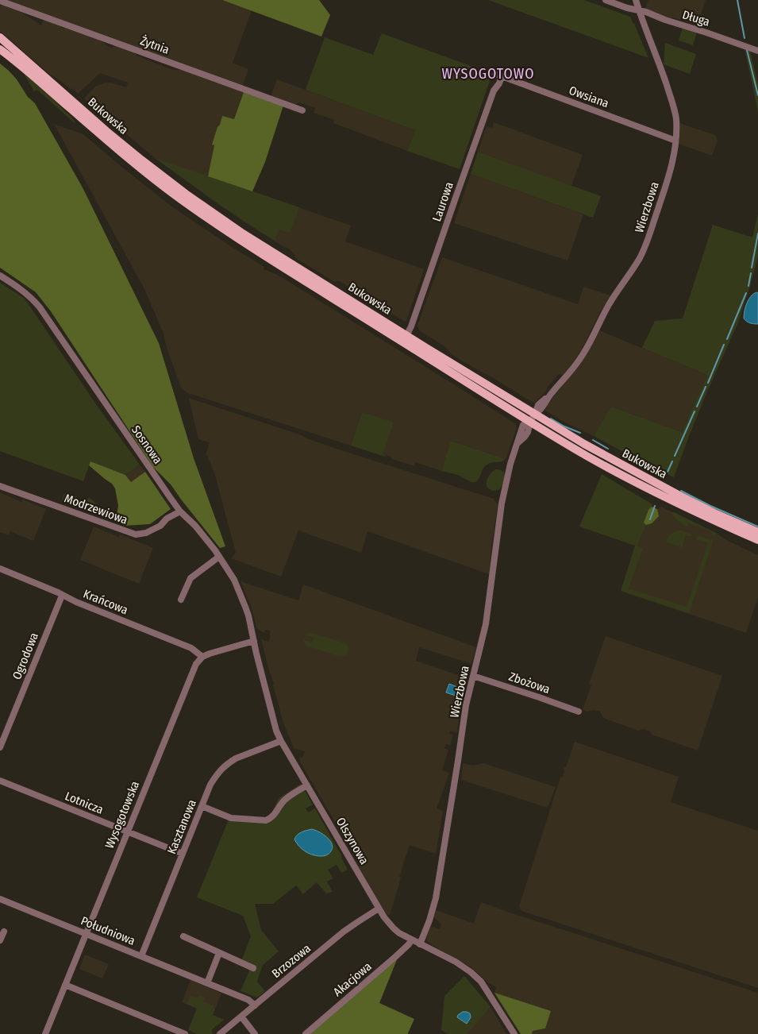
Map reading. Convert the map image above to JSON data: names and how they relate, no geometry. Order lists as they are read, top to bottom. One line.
{"streets":{"main road":["Bukowska"],"street":["Długa","Żytnia","Owsiana","Laurowa","Wierzbowa","Sosnowa","Modrzewiowa","Krańcowa","Ogrodowa","Zbożowa","Lotnicza","Wysogotowska","Kasztanowa","Olszynowa","Południowa","Brzozowa","Akacjowa"]},"crossings":[["Długa","Wierzbowa"],["Owsiana","Laurowa"],["Owsiana","Wierzbowa"],["Bukowska","Laurowa"],["Bukowska","Wierzbowa"],["Wierzbowa","Zbożowa"],["Wierzbowa","Olszynowa"],["Sosnowa","Modrzewiowa"],["Sosnowa","Olszynowa"],["Krańcowa","Ogrodowa"],["Krańcowa","Wysogotowska"],["Lotnicza","Wysogotowska"],["Lotnicza","Kasztanowa"],["Wysogotowska","Południowa"],["Kasztanowa","Olszynowa"],["Kasztanowa","Południowa"],["Olszynowa","Brzozowa"],["Olszynowa","Akacjowa"],["Południowa","Brzozowa"]],"districts":["WYSOGOTOWO"]}
